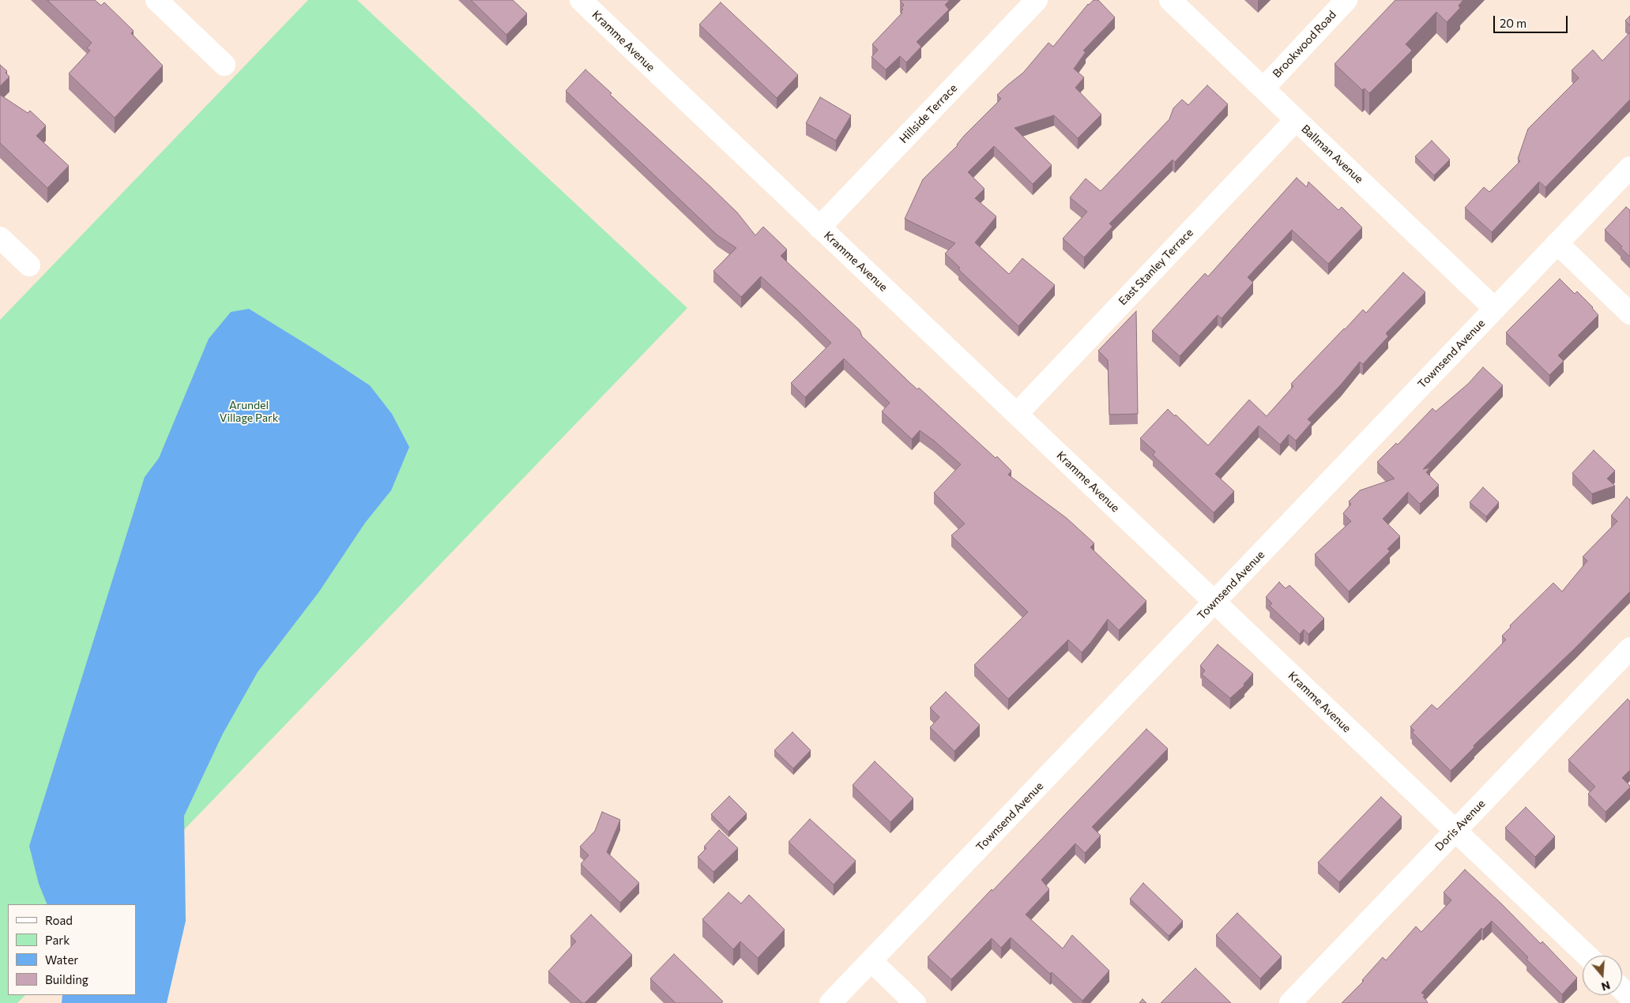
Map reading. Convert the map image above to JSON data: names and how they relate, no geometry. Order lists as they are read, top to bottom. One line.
{"streets":{"street":["Kramme Avenue","Brookwood Road","Hillside Terrace","Ballman Avenue","East Stanley Terrace","Townsend Avenue","Doris Avenue"]},"crossings":[["Kramme Avenue","Hillside Terrace"],["Kramme Avenue","East Stanley Terrace"],["Kramme Avenue","Townsend Avenue"],["Kramme Avenue","Doris Avenue"],["Brookwood Road","Ballman Avenue"],["Ballman Avenue","East Stanley Terrace"],["Ballman Avenue","Townsend Avenue"]],"parks":["Arundel Village Park"],"legend":["Road","Park","Water","Building"],"scale_bar":"20 m","north":"bottom"}
